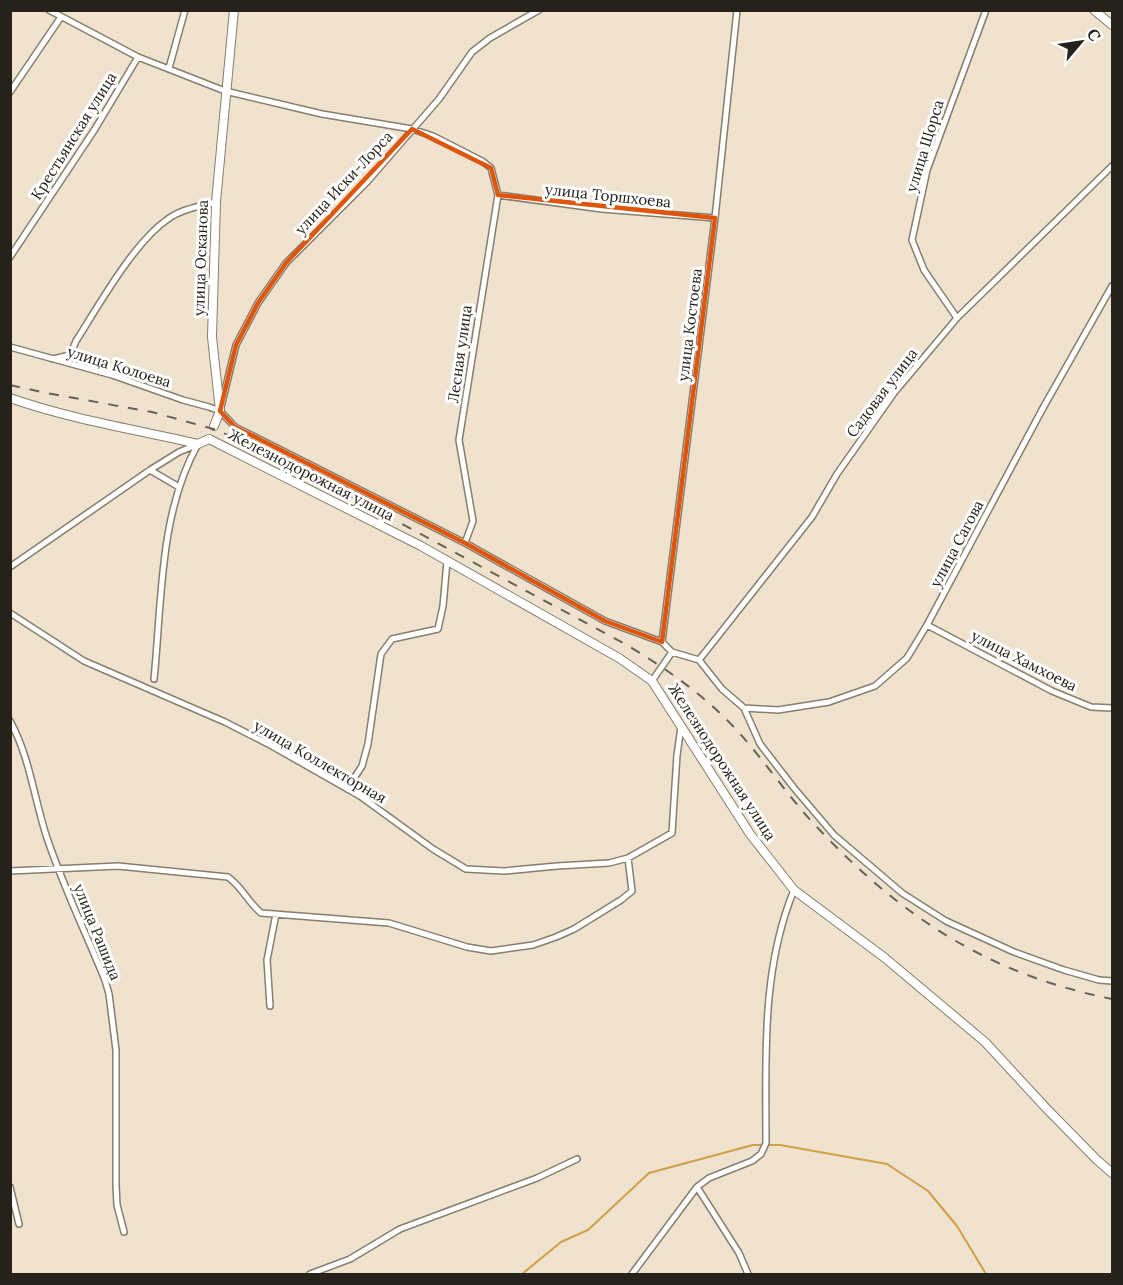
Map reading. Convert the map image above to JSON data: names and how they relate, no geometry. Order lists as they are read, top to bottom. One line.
{"streets":{"street":["Крестьянская улица","улица Щорса","улица Иски-Лорса","улица Торшхоева","улица Осканова","улица Костоева","Лесная улица","улица Колоева","Садовая улица","Железнодорожная улица","улица Сагова","улица Хамхоева","улица Коллекторная","улица Рашида"]},"crossings":[["улица Щорса","Садовая улица"],["улица Иски-Лорса","улица Осканова"],["улица Иски-Лорса","Лесная улица"],["улица Иски-Лорса","улица Колоева"],["улица Торшхоева","улица Костоева"],["улица Торшхоева","Лесная улица"],["улица Осканова","улица Колоева"],["улица Осканова","Железнодорожная улица"],["Железнодорожная улица","улица Коллекторная"],["улица Сагова","улица Хамхоева"]],"north":"top right"}
